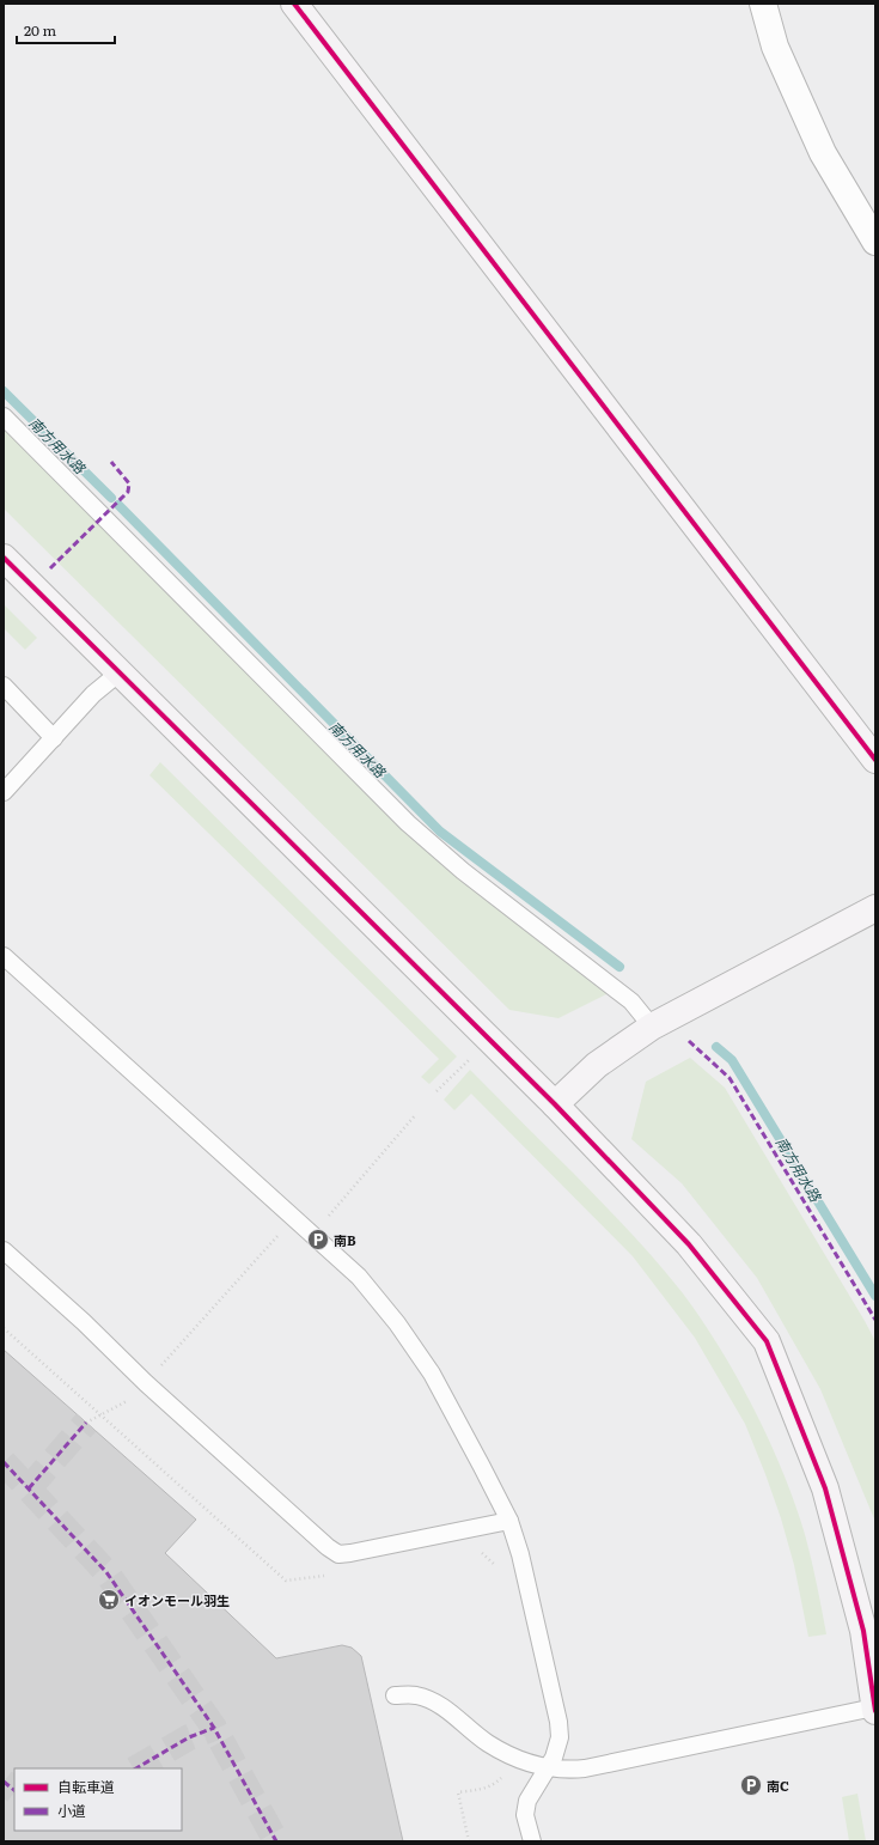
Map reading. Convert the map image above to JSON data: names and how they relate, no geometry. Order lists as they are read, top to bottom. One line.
{"water":["南方用水路"],"places":{"parking":["南B","南C"],"supermarket":["イオンモール羽生"]},"legend":["自転車道","小道"],"scale_bar":"20 m"}
